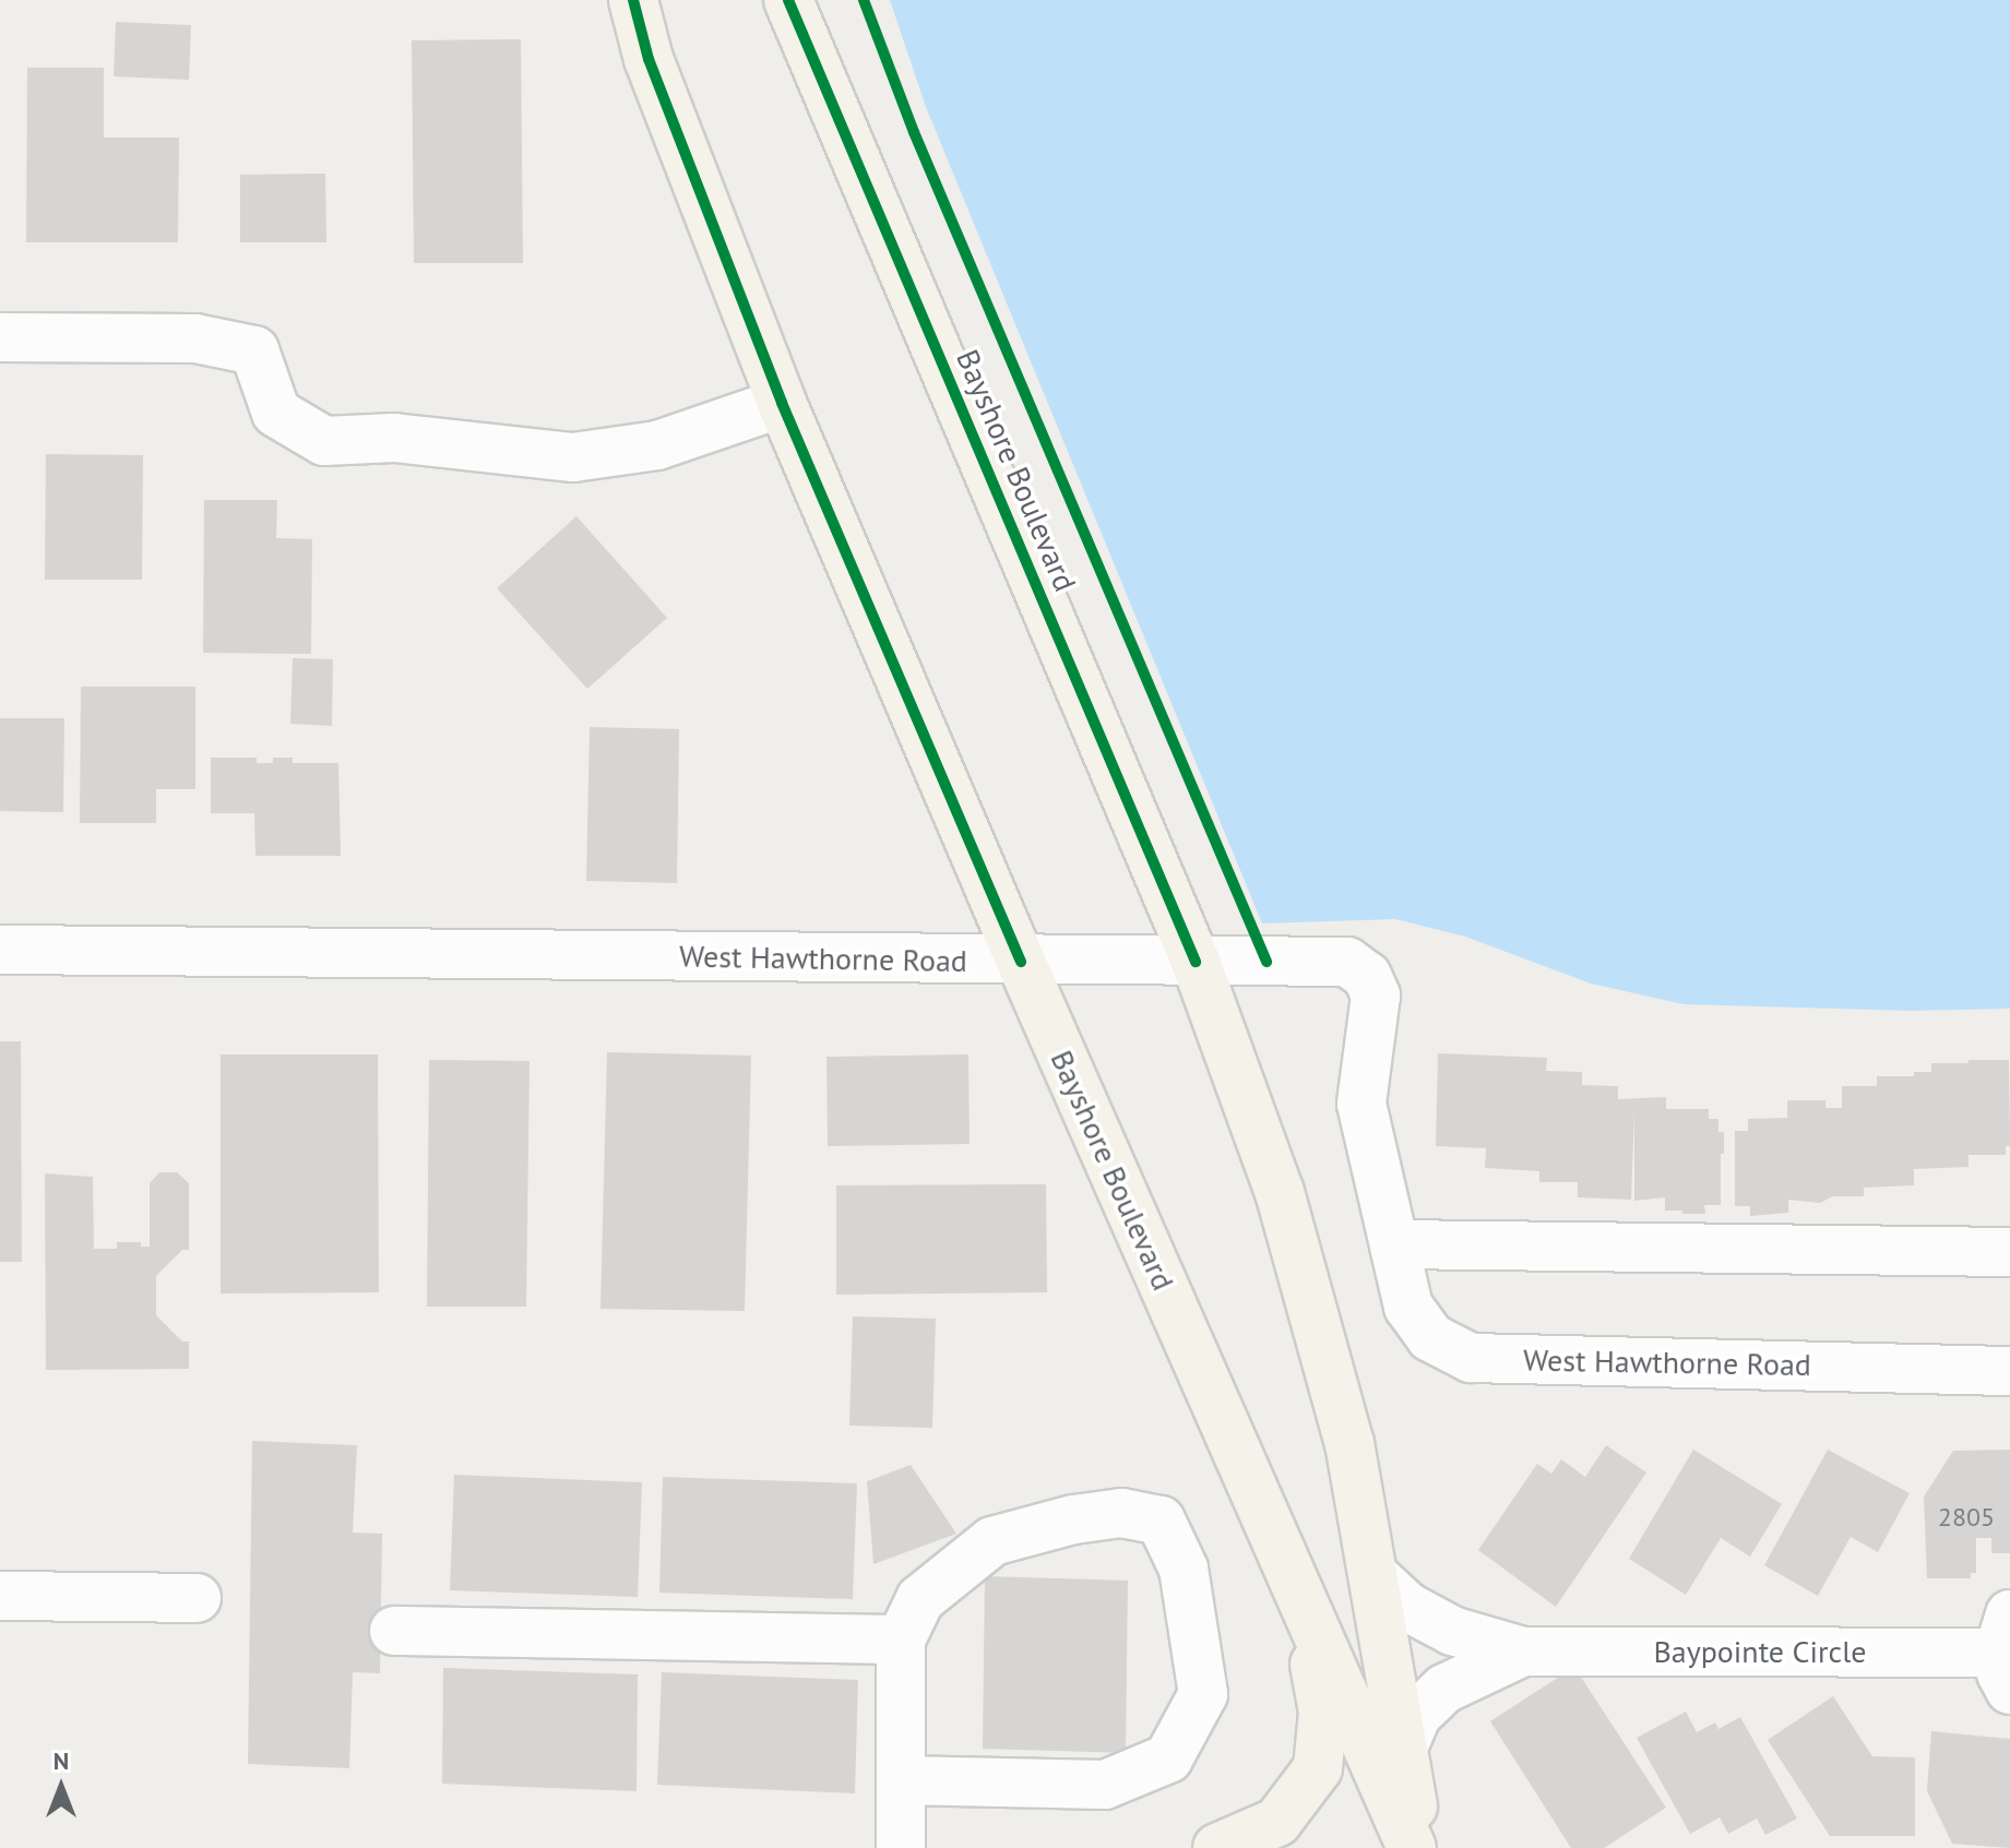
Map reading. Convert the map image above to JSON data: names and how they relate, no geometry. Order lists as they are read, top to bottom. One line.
{"streets":{"main road":["Bayshore Boulevard"],"street":["West Hawthorne Road","Baypointe Circle"]},"crossings":[["Bayshore Boulevard","West Hawthorne Road"],["Bayshore Boulevard","Baypointe Circle"]],"house_numbers":["2805"],"north":"top"}
